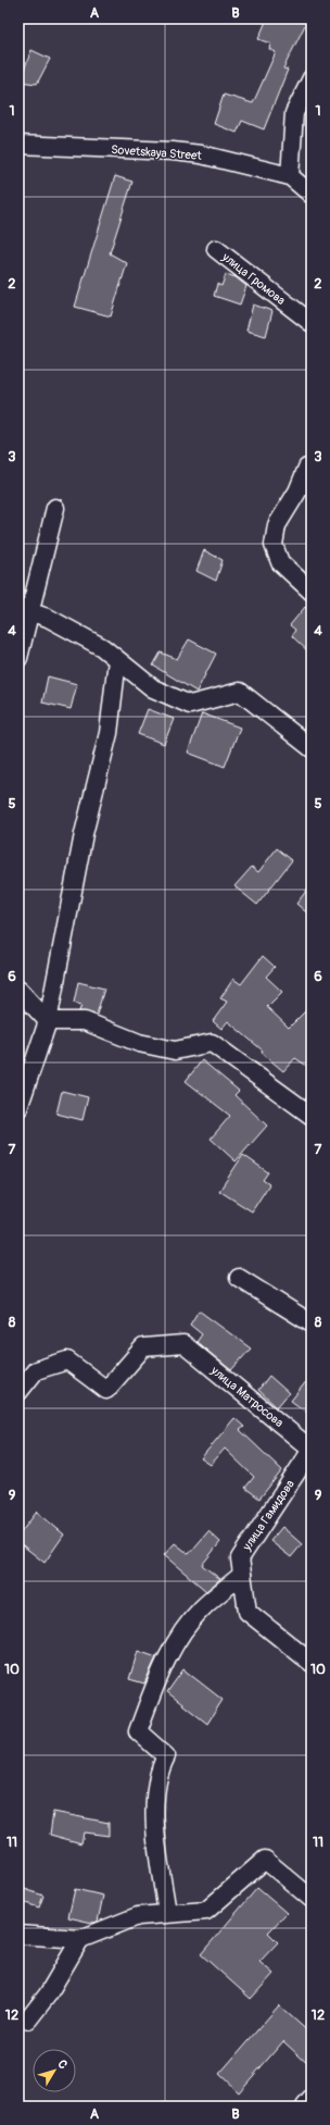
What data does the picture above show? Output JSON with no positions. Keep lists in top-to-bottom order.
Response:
{
  "streets": {
    "street": [
      "Sovetskaya Street",
      "улица Громова",
      "улица Матросова",
      "улица Гамидова"
    ]
  },
  "crossings": [
    ["улица Матросова", "улица Гамидова"]
  ],
  "north": "top right",
  "grid": {
    "columns": ["A", "B"],
    "rows": [
      "1",
      "2",
      "3",
      "4",
      "5",
      "6",
      "7",
      "8",
      "9",
      "10",
      "11",
      "12"
    ]
  }
}
